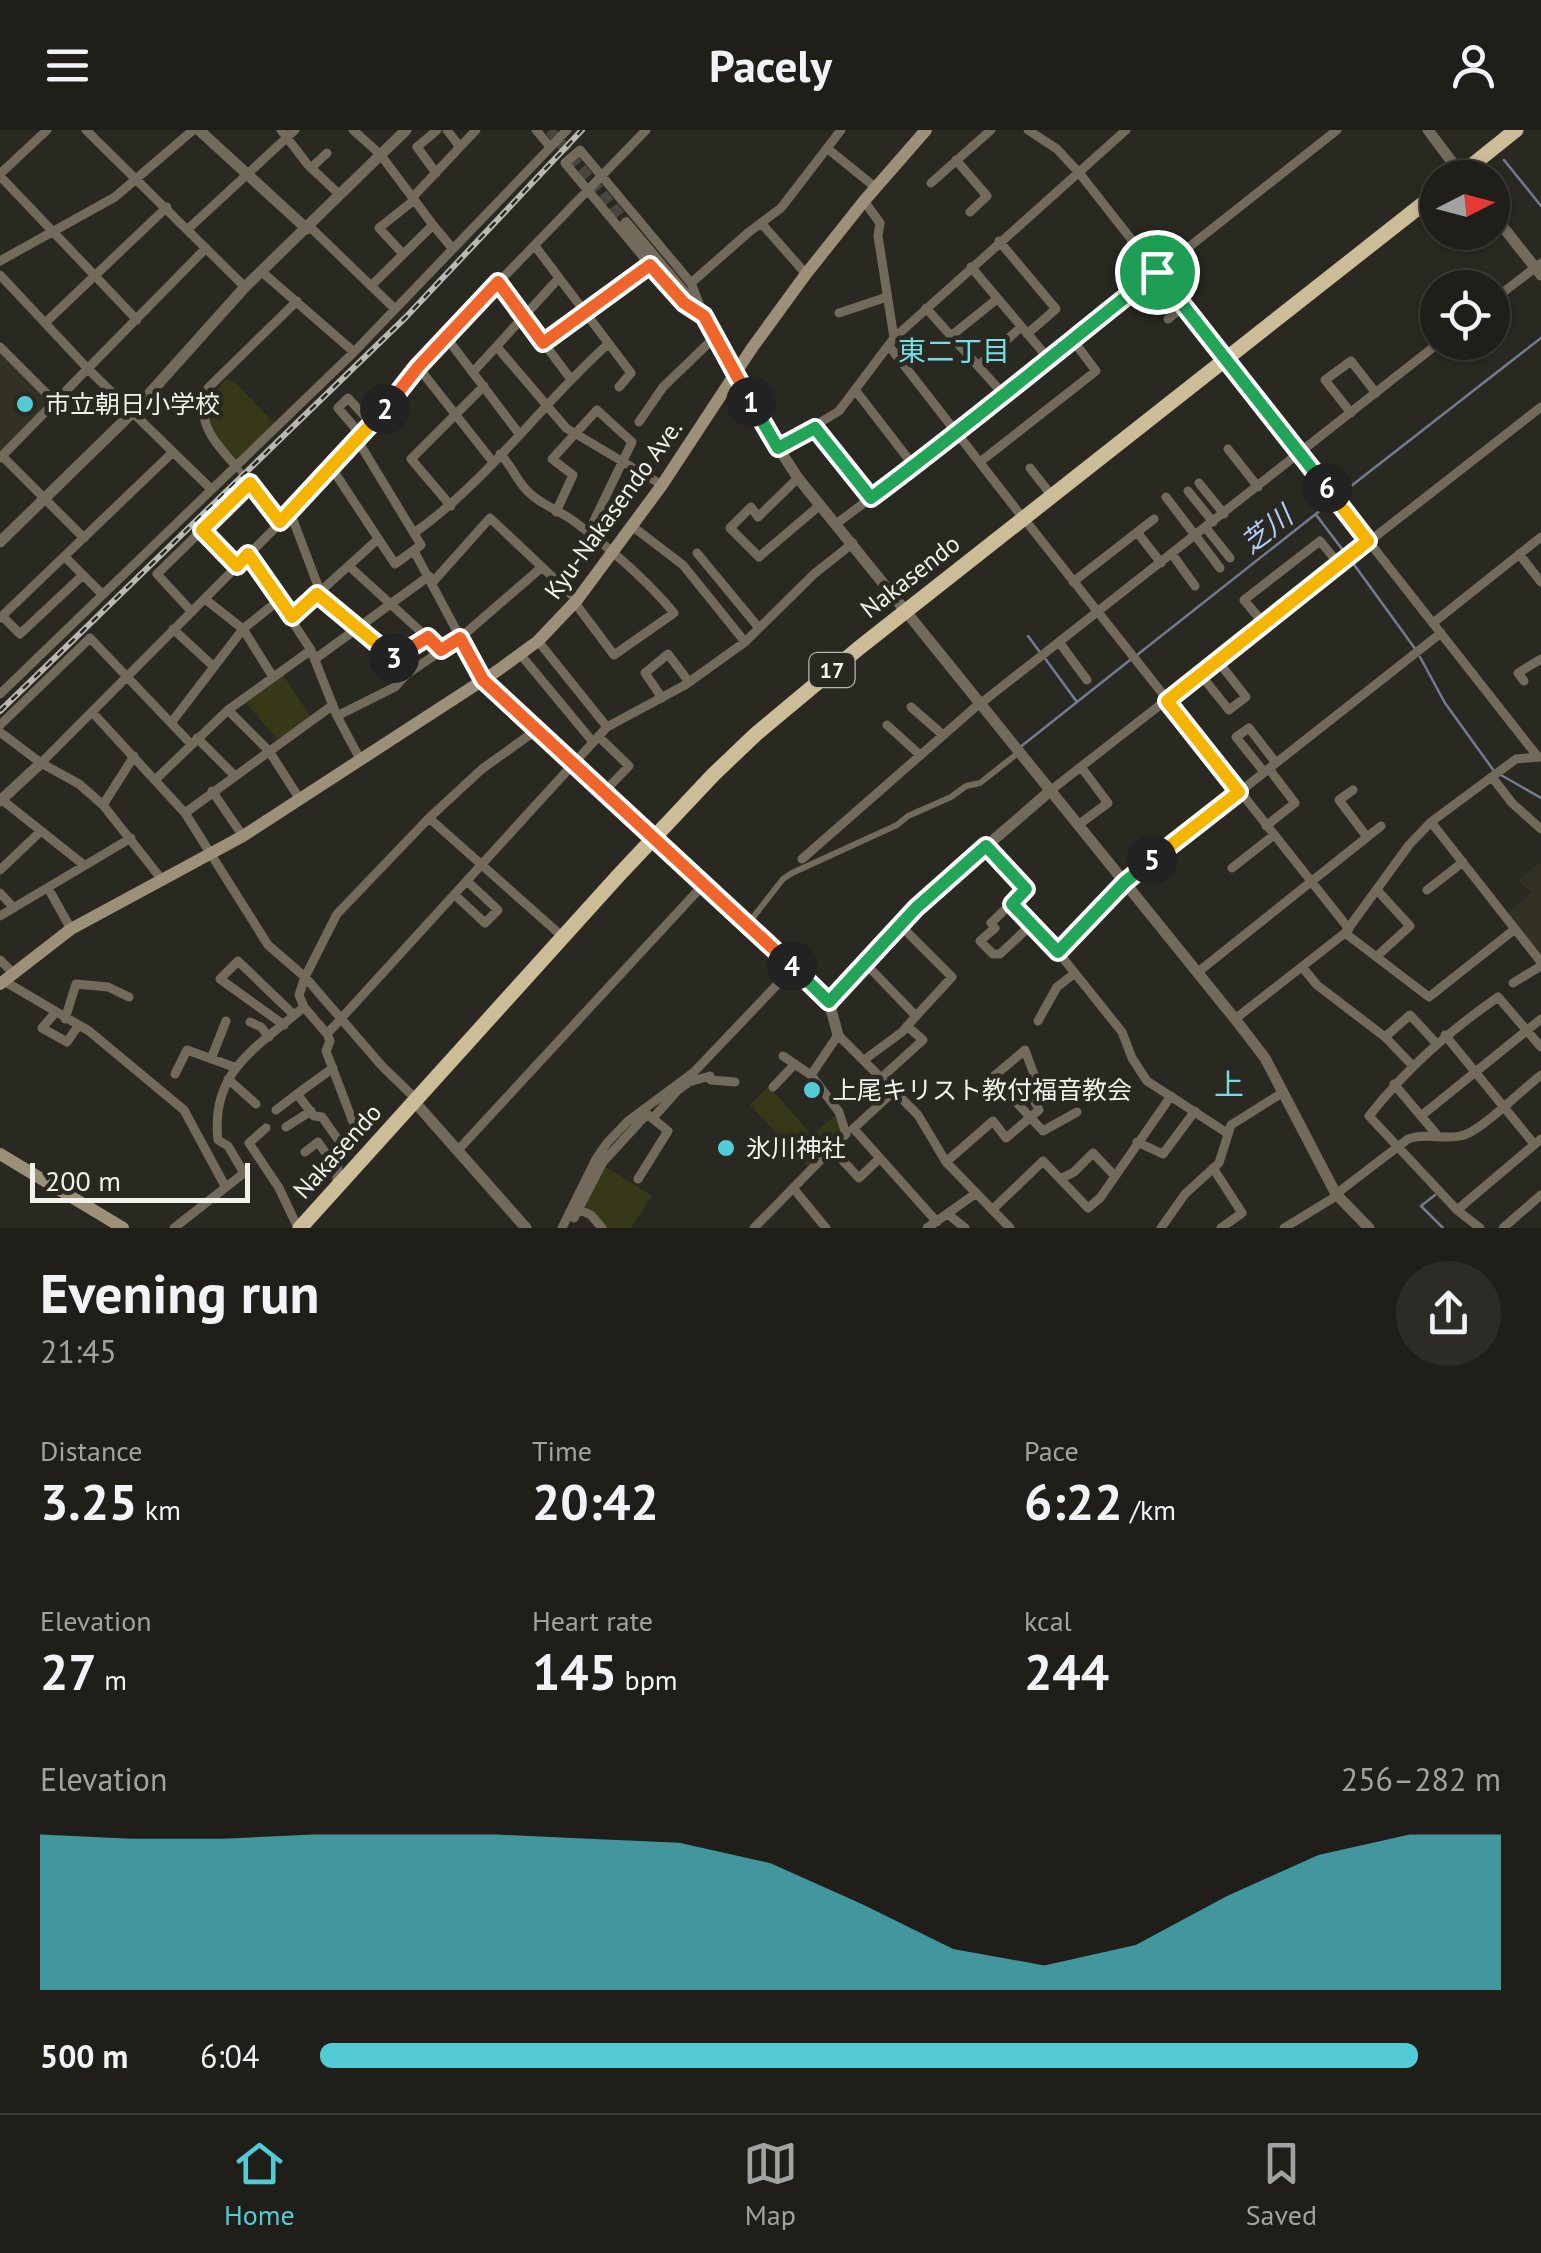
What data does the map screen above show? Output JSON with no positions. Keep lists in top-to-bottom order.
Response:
{
  "streets": {
    "highway": ["Nakasendo", "17"],
    "main road": ["Kyu-Nakasendo Ave."]
  },
  "districts": ["東二丁目", "上"],
  "water": ["芝川"],
  "places": ["市立朝日小学校", "上尾キリスト教付福音教会", "氷川神社"],
  "scale_bar": "200 m",
  "north": "right",
  "page": {
    "header": "Pacely",
    "pins": [
      "1",
      "2",
      "6",
      "3",
      "5",
      "4"
    ],
    "scale": "200 m",
    "heading": ["Evening run", "21:45"],
    "stats": [
      ["Distance", "3.25 km"],
      ["Time", "20:42"],
      ["Pace", "6:22 /km"],
      ["Elevation", "27 m"],
      ["Heart rate", "145 bpm"],
      ["kcal", "244"]
    ],
    "chart": ["Elevation", "256–282 m"],
    "list": [
      {
        "name": "500 m",
        "note": "6:04"
      }
    ],
    "tabs": ["Home", "Map", "Saved"]
  }
}
